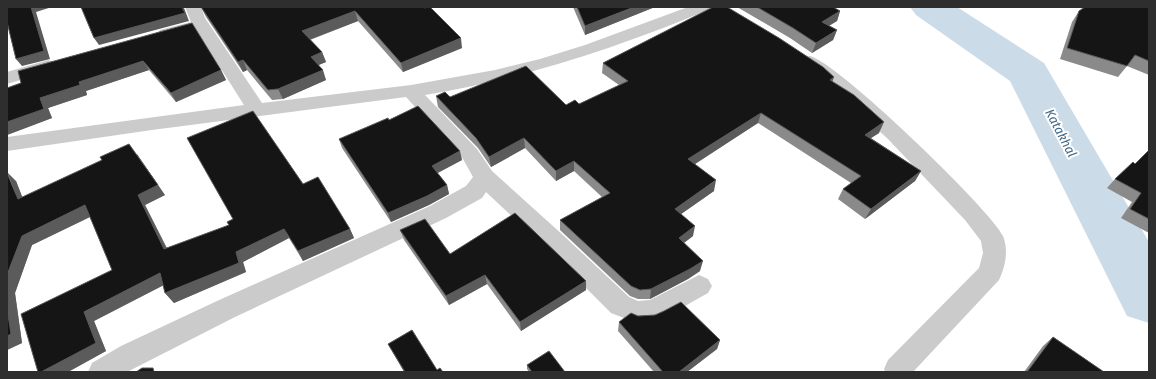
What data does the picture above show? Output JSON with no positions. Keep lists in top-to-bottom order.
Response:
{
  "water": ["Katakhal"]
}
